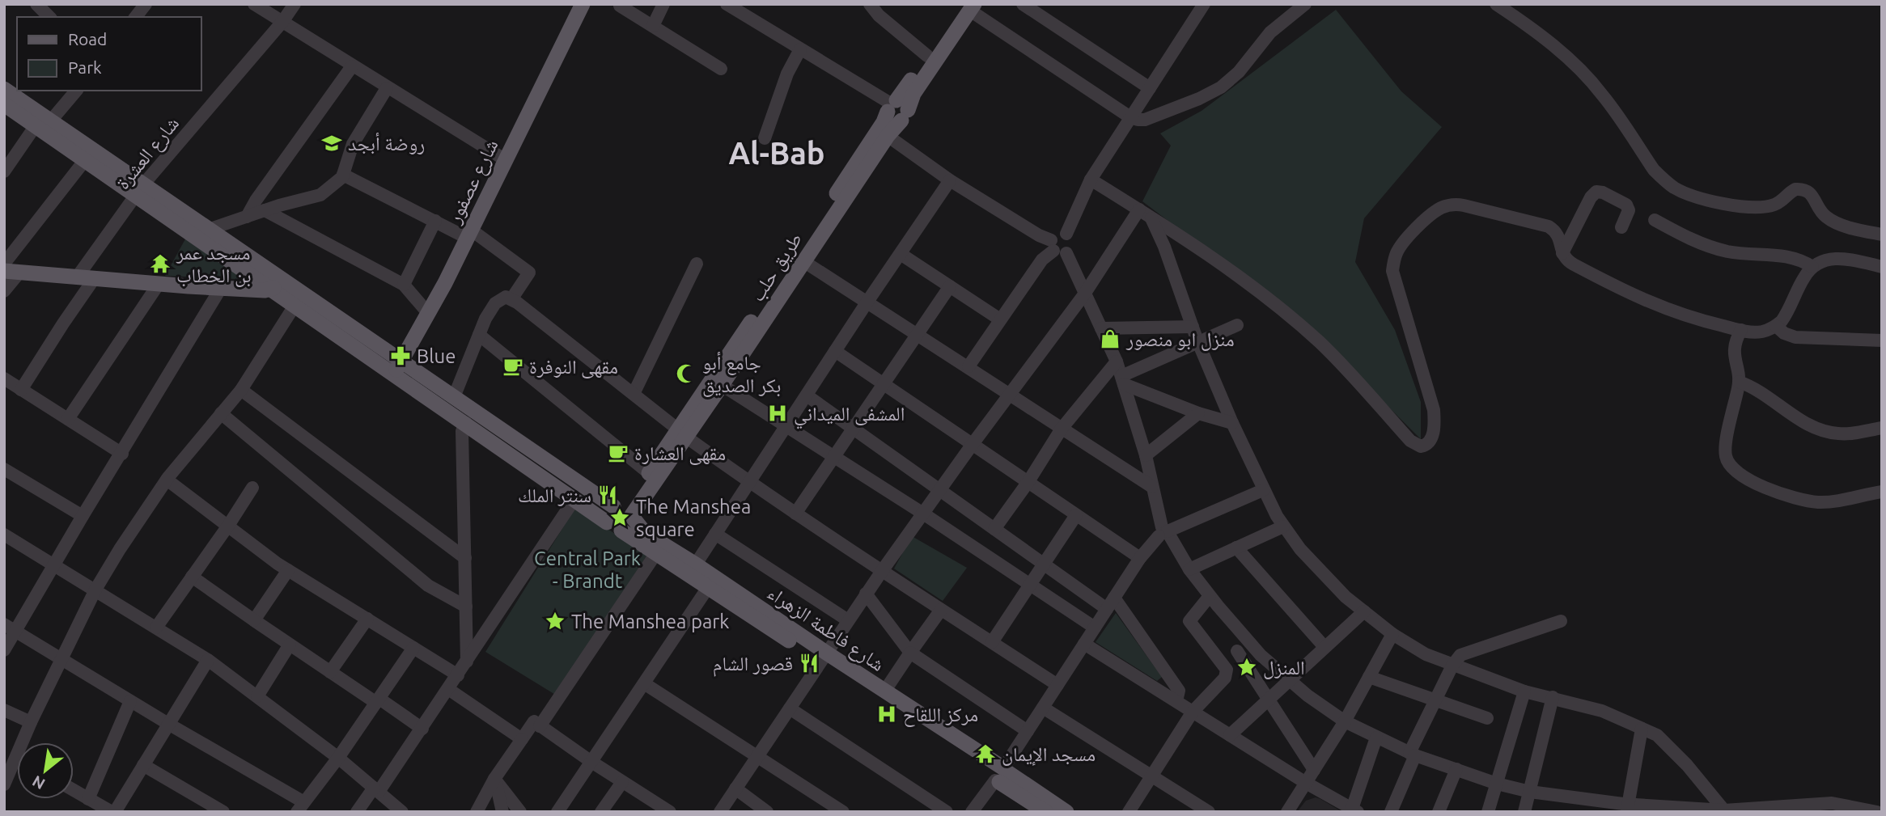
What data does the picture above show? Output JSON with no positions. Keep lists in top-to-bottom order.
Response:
{
  "streets": {
    "main road": ["شارع عصفور", "طريق حلب", "شارع فاطمة الزهراء"],
    "street": ["شارع العشرة"]
  },
  "crossings": [
    ["شارع عصفور", "شارع فاطمة الزهراء"]
  ],
  "districts": ["Al-Bab"],
  "parks": ["Central Park - Brandt"],
  "places": {
    "school or university": ["روضة أبجد"],
    "temple": ["مسجد عمر بن الخطاب", "مسجد الإيمان"],
    "shop": ["منزل ابو منصور"],
    "pharmacy": ["Blue"],
    "cafe": ["مقهى النوفرة", "مقهى العشارة"],
    "mosque": ["جامع أبو بكر الصديق"],
    "hospital": ["المشفى الميداني", "مركز اللقاح"],
    "restaurant": ["سنتر الملك", "قصور الشام"],
    "place": ["The Manshea square", "The Manshea park", "المنزل"]
  },
  "legend": ["Road", "Park"],
  "north": "bottom left"
}
